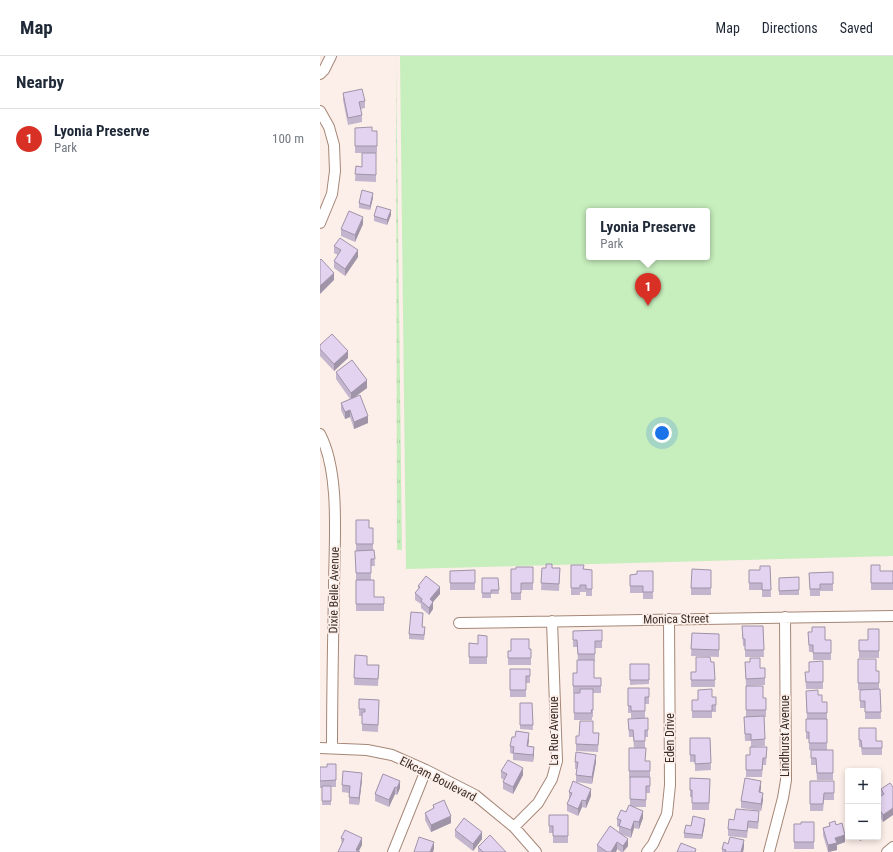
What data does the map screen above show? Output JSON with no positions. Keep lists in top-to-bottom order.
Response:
{
  "streets": {
    "street": [
      "Dixie Belle Avenue",
      "Monica Street",
      "La Rue Avenue",
      "Lindhurst Avenue",
      "Eden Drive",
      "Elkcam Boulevard"
    ]
  },
  "crossings": [
    ["Dixie Belle Avenue", "Elkcam Boulevard"],
    ["Monica Street", "La Rue Avenue"],
    ["Monica Street", "Lindhurst Avenue"],
    ["Monica Street", "Eden Drive"],
    ["La Rue Avenue", "Elkcam Boulevard"]
  ],
  "page": {
    "header": "Map",
    "nav": ["Map", "Directions", "Saved"],
    "heading": "Nearby",
    "list": [
      {
        "mark": "1",
        "name": "Lyonia Preserve",
        "note": "Park",
        "value": "100 m"
      }
    ],
    "popup": ["Lyonia Preserve", "Park"],
    "pins": "1",
    "map_buttons": ["+", "−"]
  }
}
